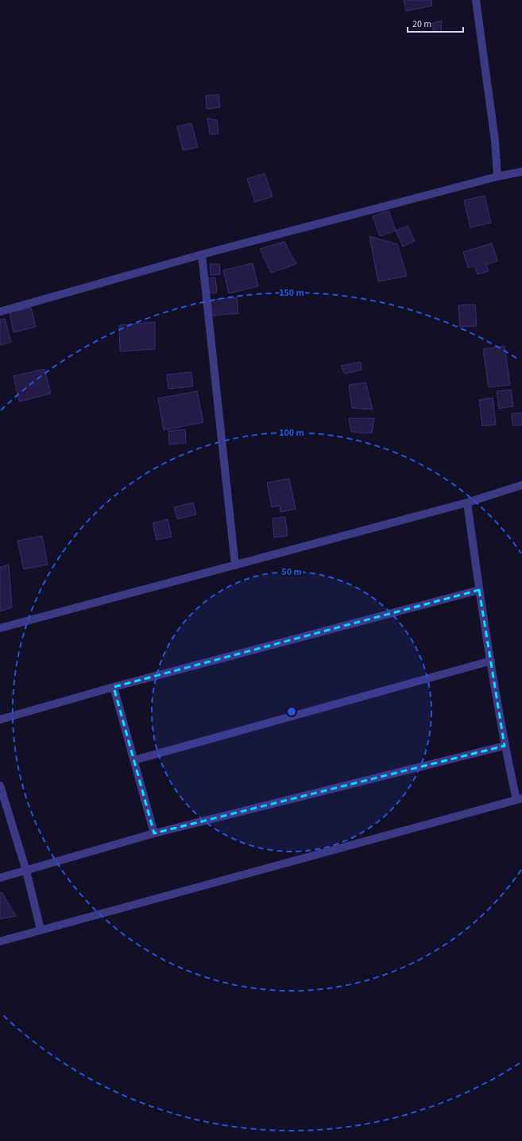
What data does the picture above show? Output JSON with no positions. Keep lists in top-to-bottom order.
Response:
{
  "scale_bar": "20 m",
  "rings": ["150 m", "100 m", "50 m"]
}
